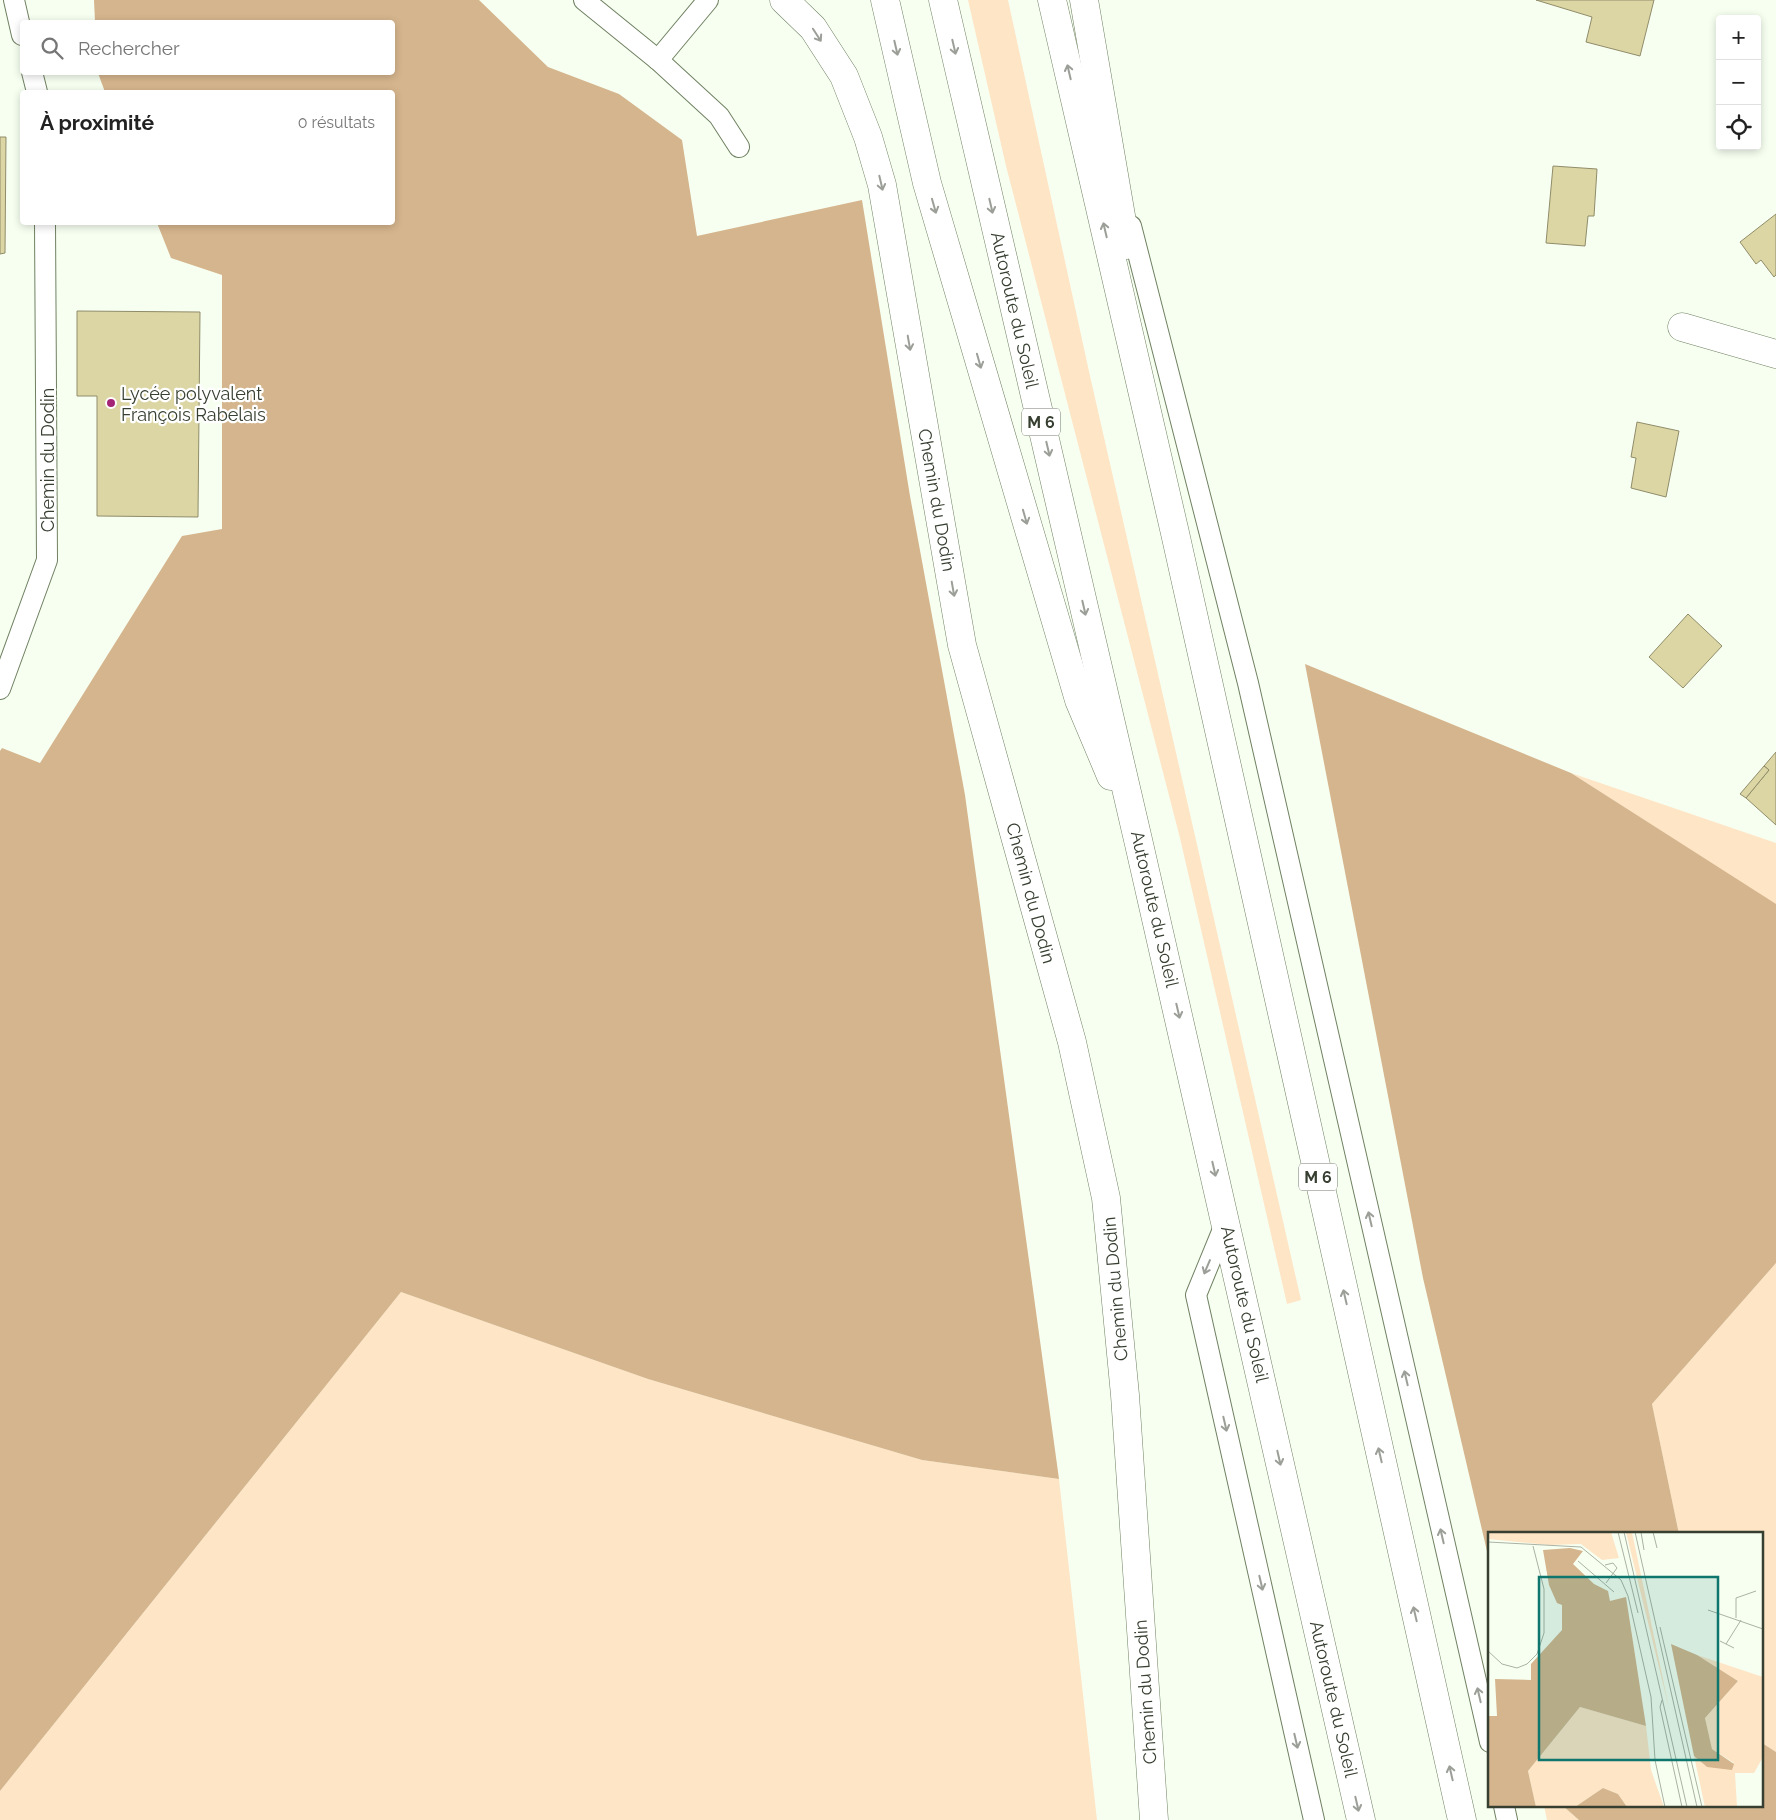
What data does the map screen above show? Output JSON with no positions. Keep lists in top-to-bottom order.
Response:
{
  "streets": {
    "main road": ["Autoroute du Soleil", "M 6", "Chemin du Dodin"]
  },
  "places": ["Lycée polyvalent François Rabelais"],
  "page": {
    "map_buttons": ["+", "−"],
    "search": "Rechercher",
    "heading": ["À proximité", "0 résultats"]
  }
}
